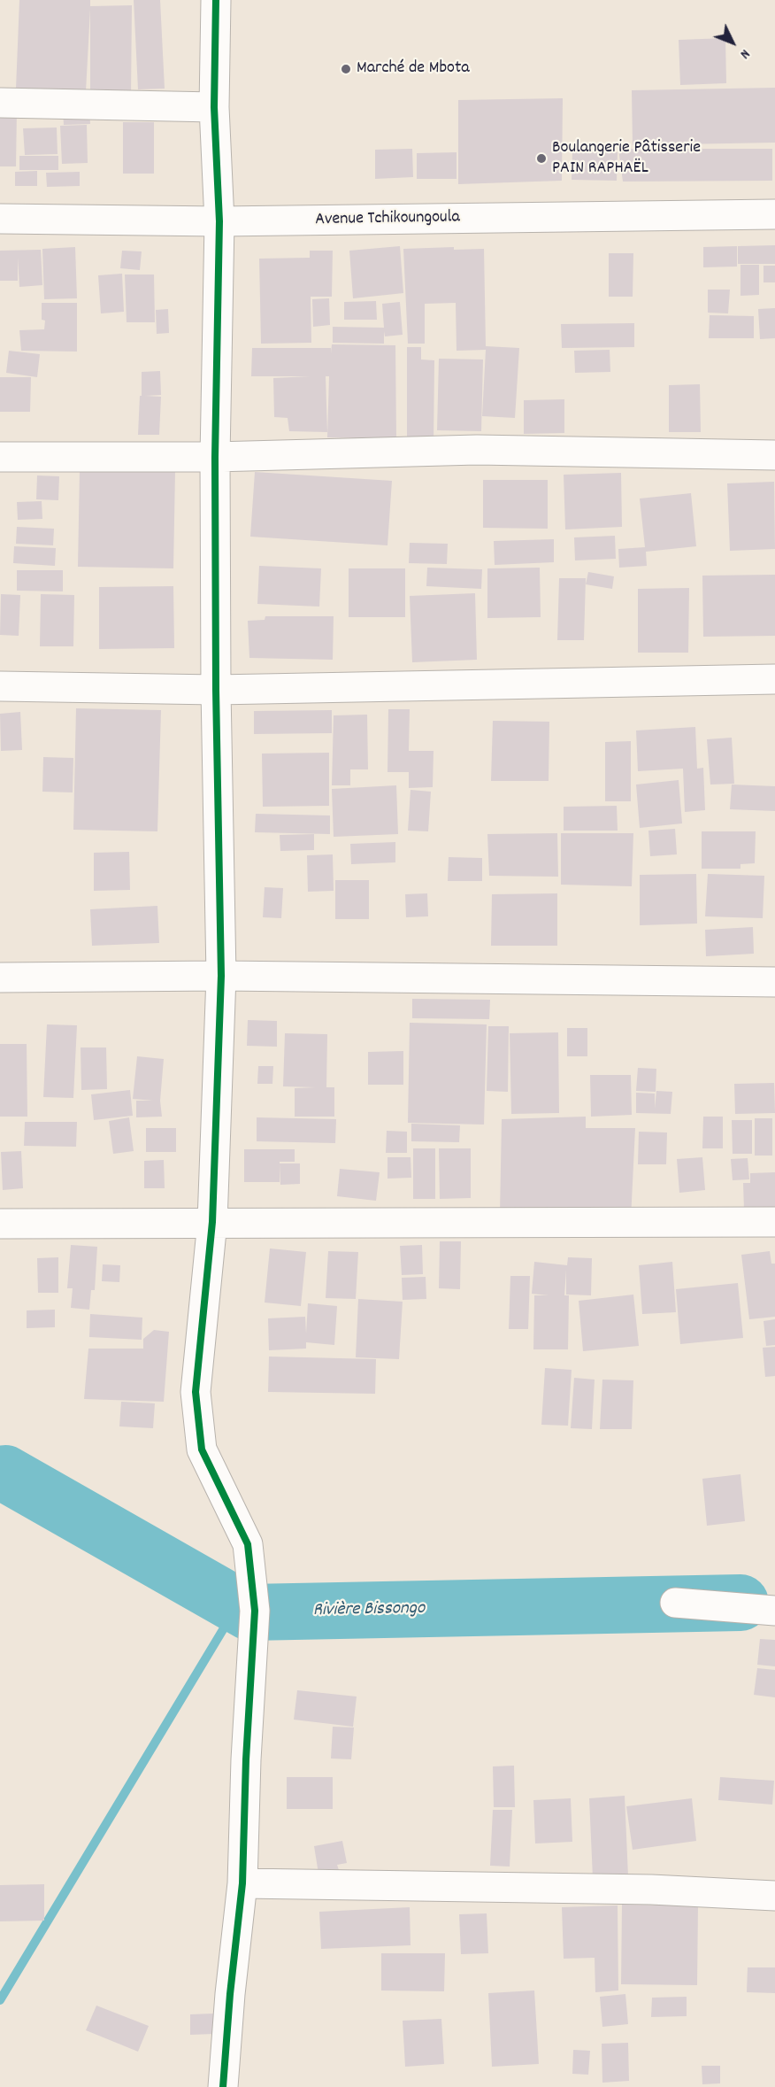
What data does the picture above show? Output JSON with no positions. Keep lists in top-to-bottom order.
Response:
{
  "streets": {
    "street": ["Avenue Tchikoungoula"]
  },
  "water": ["Rivière Bissongo"],
  "places": ["Marché de Mbota", "Boulangerie Pâtisserie PAIN RAPHAËL"],
  "north": "bottom right"
}
